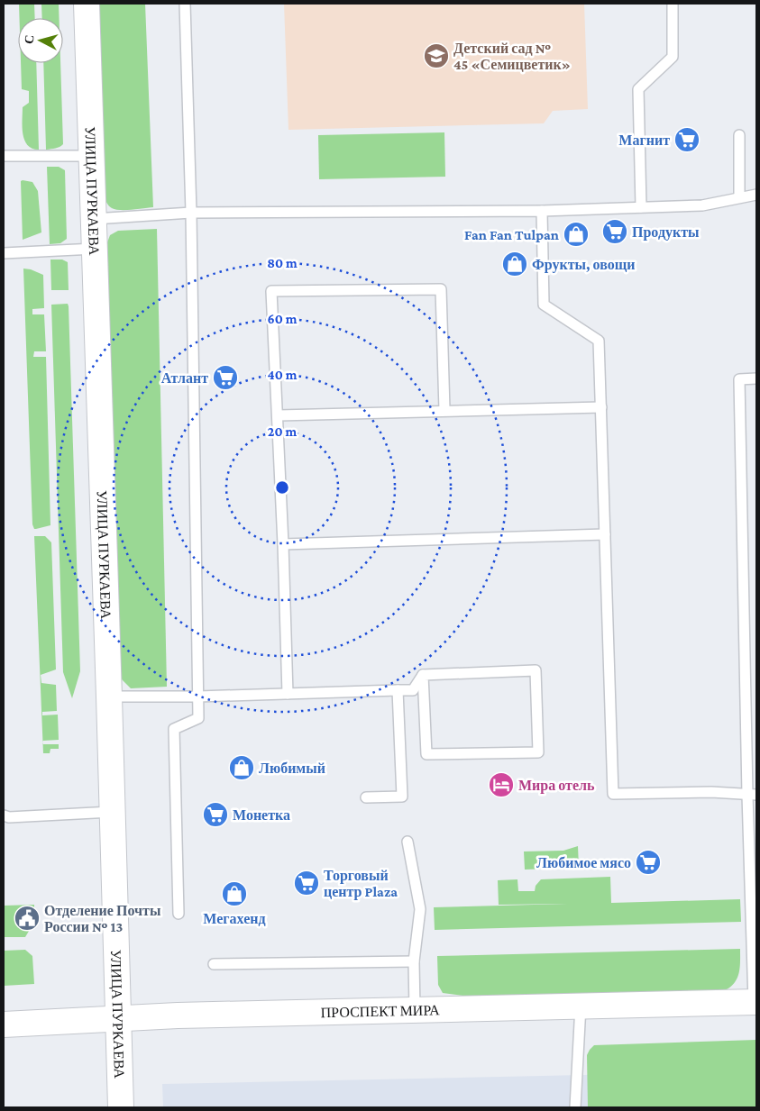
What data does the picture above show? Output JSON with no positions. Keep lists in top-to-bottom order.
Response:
{
  "streets": {
    "main road": ["УЛИЦА ПУРКАЕВА", "ПРОСПЕКТ МИРА"]
  },
  "crossings": [
    ["УЛИЦА ПУРКАЕВА", "ПРОСПЕКТ МИРА"]
  ],
  "places": {
    "school or university": ["Детский сад № 45 «Семицветик»"],
    "supermarket": [
      "Магнит",
      "Продукты",
      "Атлант",
      "Монетка",
      "Любимое мясо",
      "Торговый центр Plaza"
    ],
    "shop": [
      "Fan Fan Tulpan",
      "Фрукты, овощи",
      "Любимый",
      "Мегахенд"
    ],
    "hotel": ["Мира отель"],
    "public building": ["Отделение Почты России № 13"]
  },
  "north": "left",
  "rings": [
    "80 m",
    "60 m",
    "40 m",
    "20 m"
  ]
}
